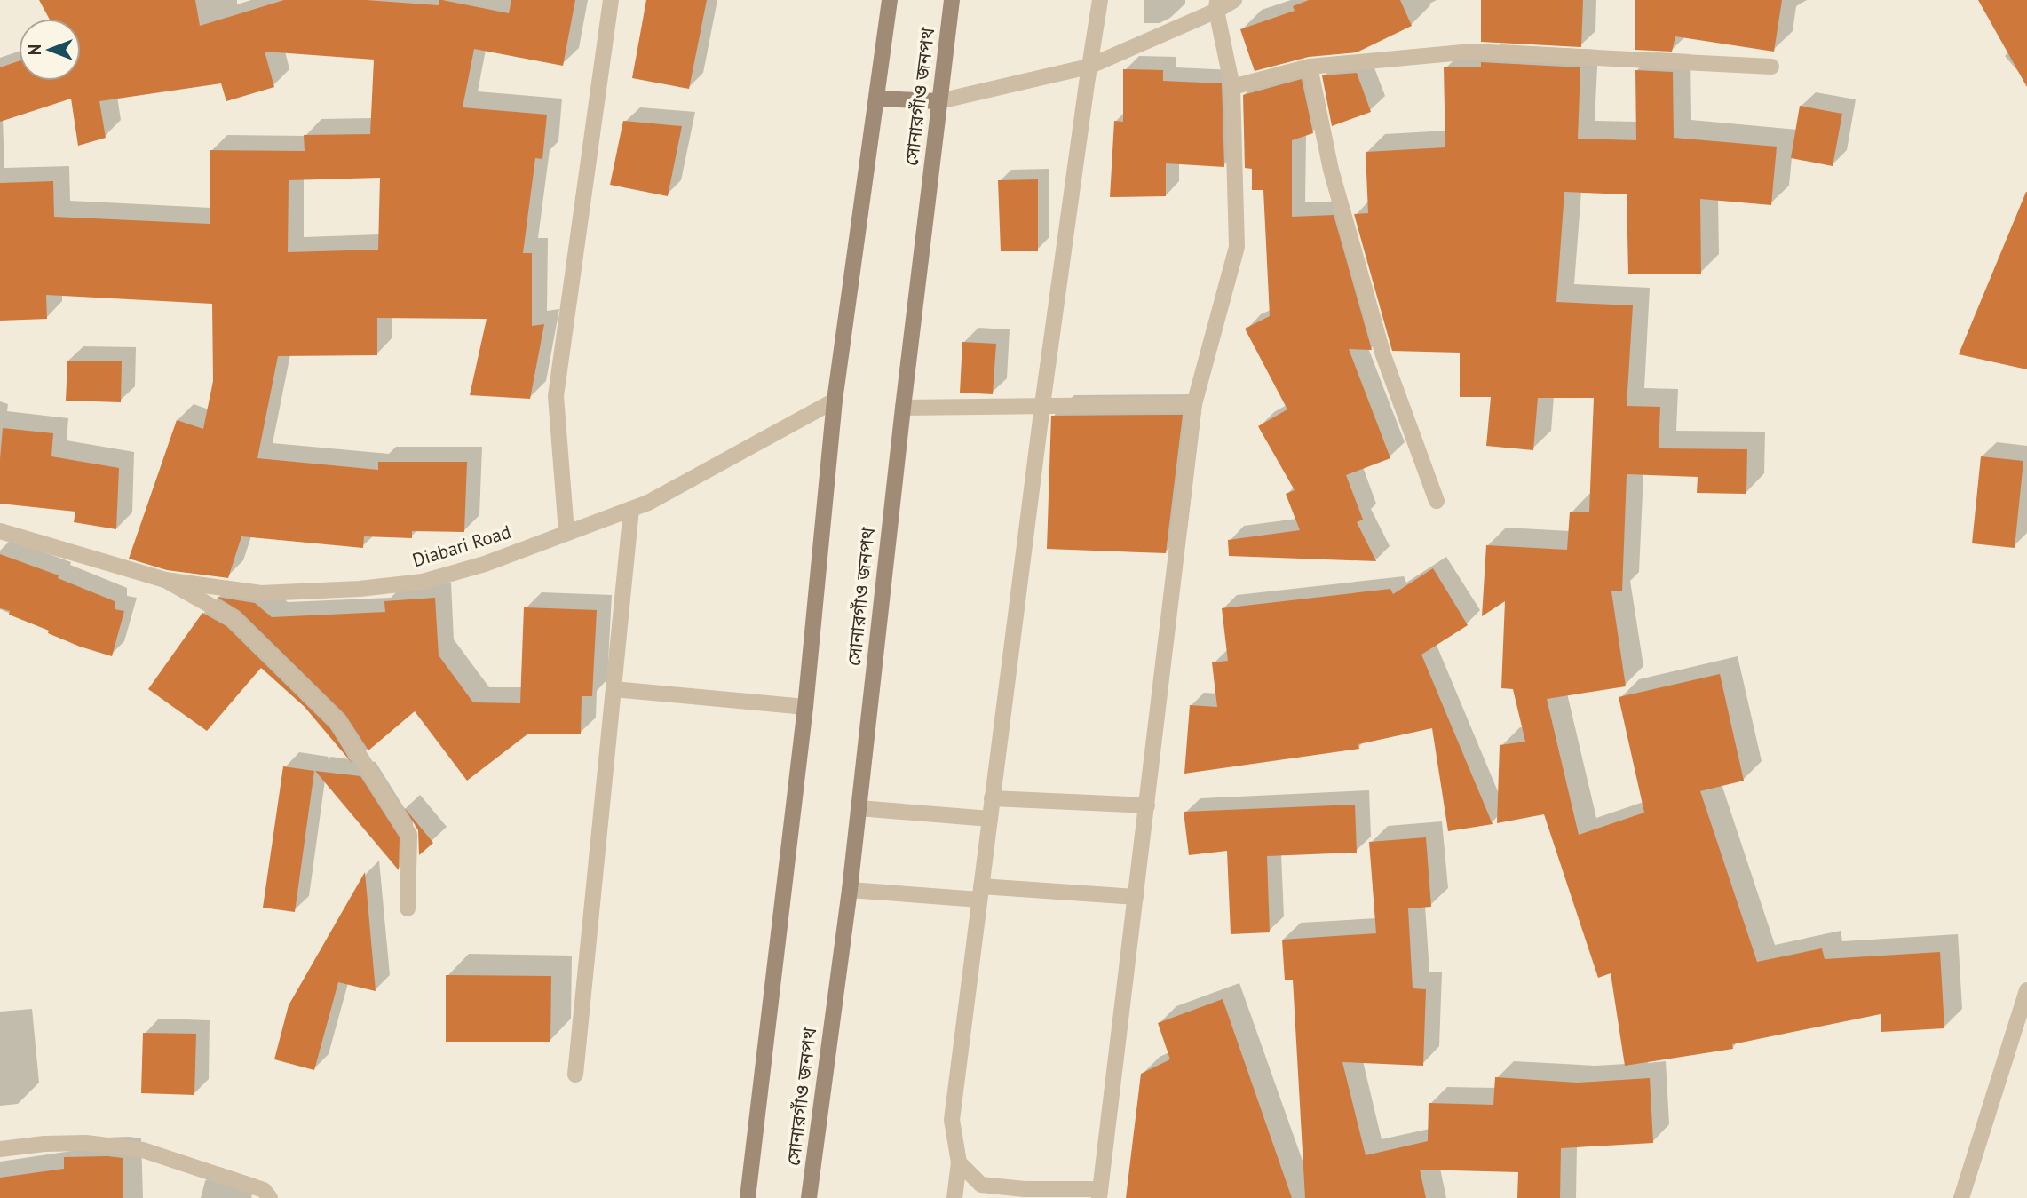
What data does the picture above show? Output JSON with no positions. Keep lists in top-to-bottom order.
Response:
{
  "streets": {
    "main road": ["সোনারগাঁও জনপথ"],
    "street": ["Diabari Road"]
  },
  "north": "left"
}
